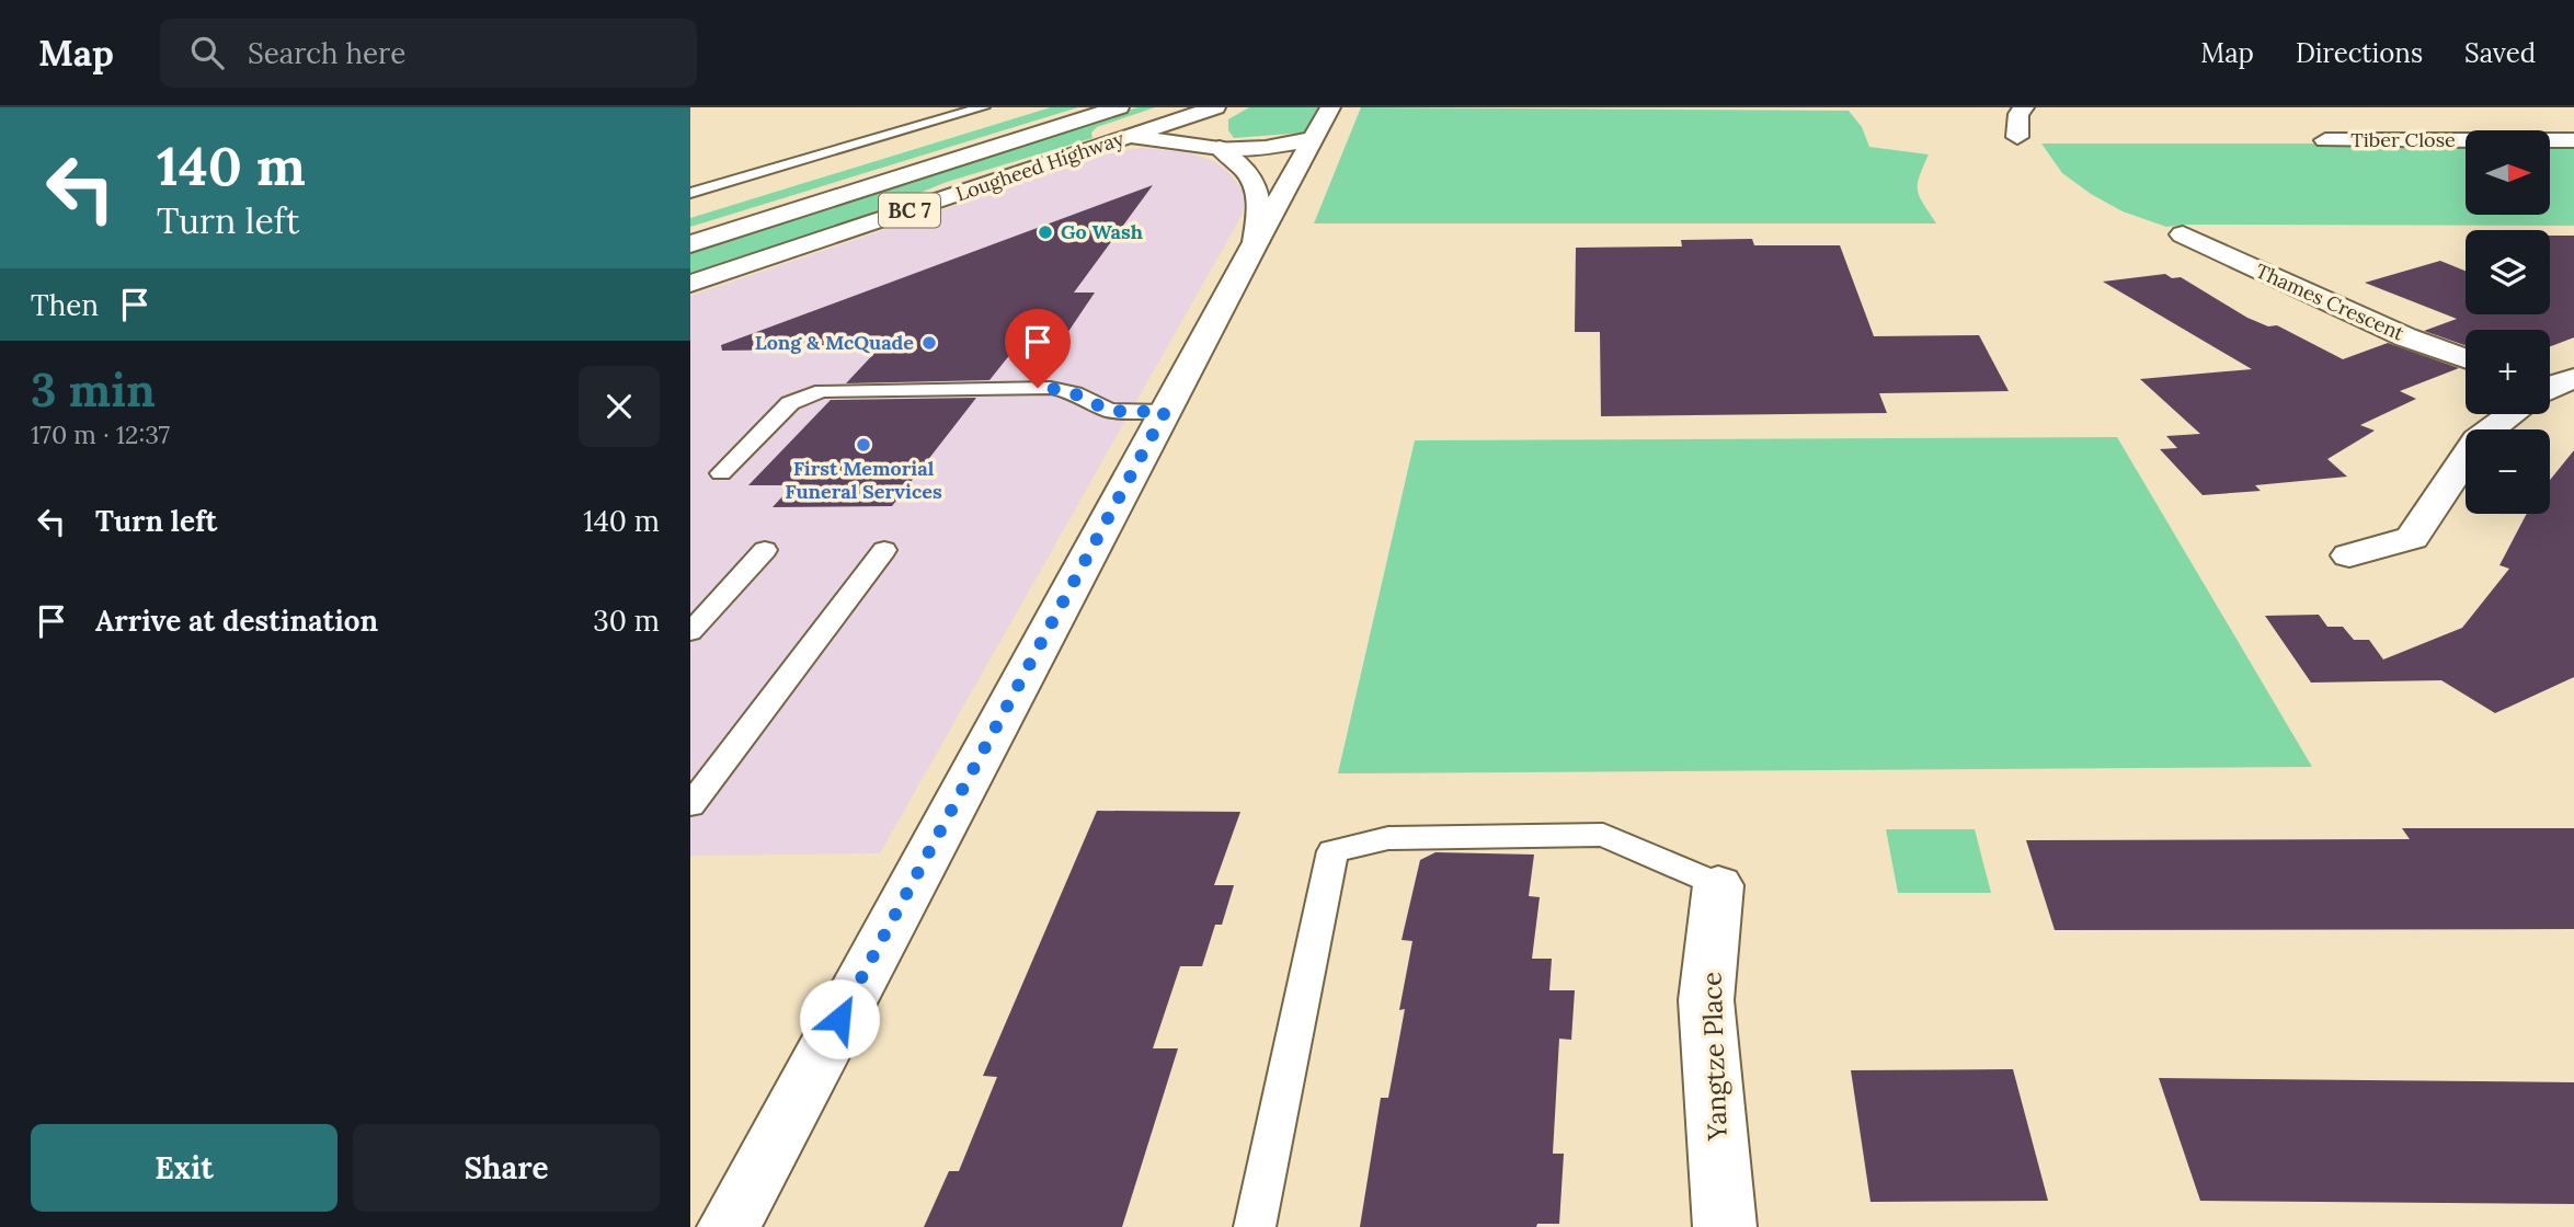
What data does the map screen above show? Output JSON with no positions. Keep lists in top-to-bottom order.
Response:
{
  "streets": {
    "street": [
      "Tiber Close",
      "Lougheed Highway",
      "BC 7",
      "Thames Crescent",
      "Yangtze Place"
    ]
  },
  "places": ["Go Wash", "Long & McQuade", "First Memorial Funeral Services"],
  "north": "right",
  "page": {
    "header": "Map",
    "search": "Search here",
    "nav": ["Map", "Directions", "Saved"],
    "turn": ["140 m", "Turn left"],
    "map_buttons": ["+", "−"],
    "then": "Then",
    "heading": ["3 min", "170 m · 12:37"],
    "list": [
      {
        "name": "Turn left",
        "value": "140 m"
      },
      {
        "name": "Arrive at destination",
        "value": "30 m"
      }
    ],
    "buttons": ["Exit", "Share"]
  }
}
